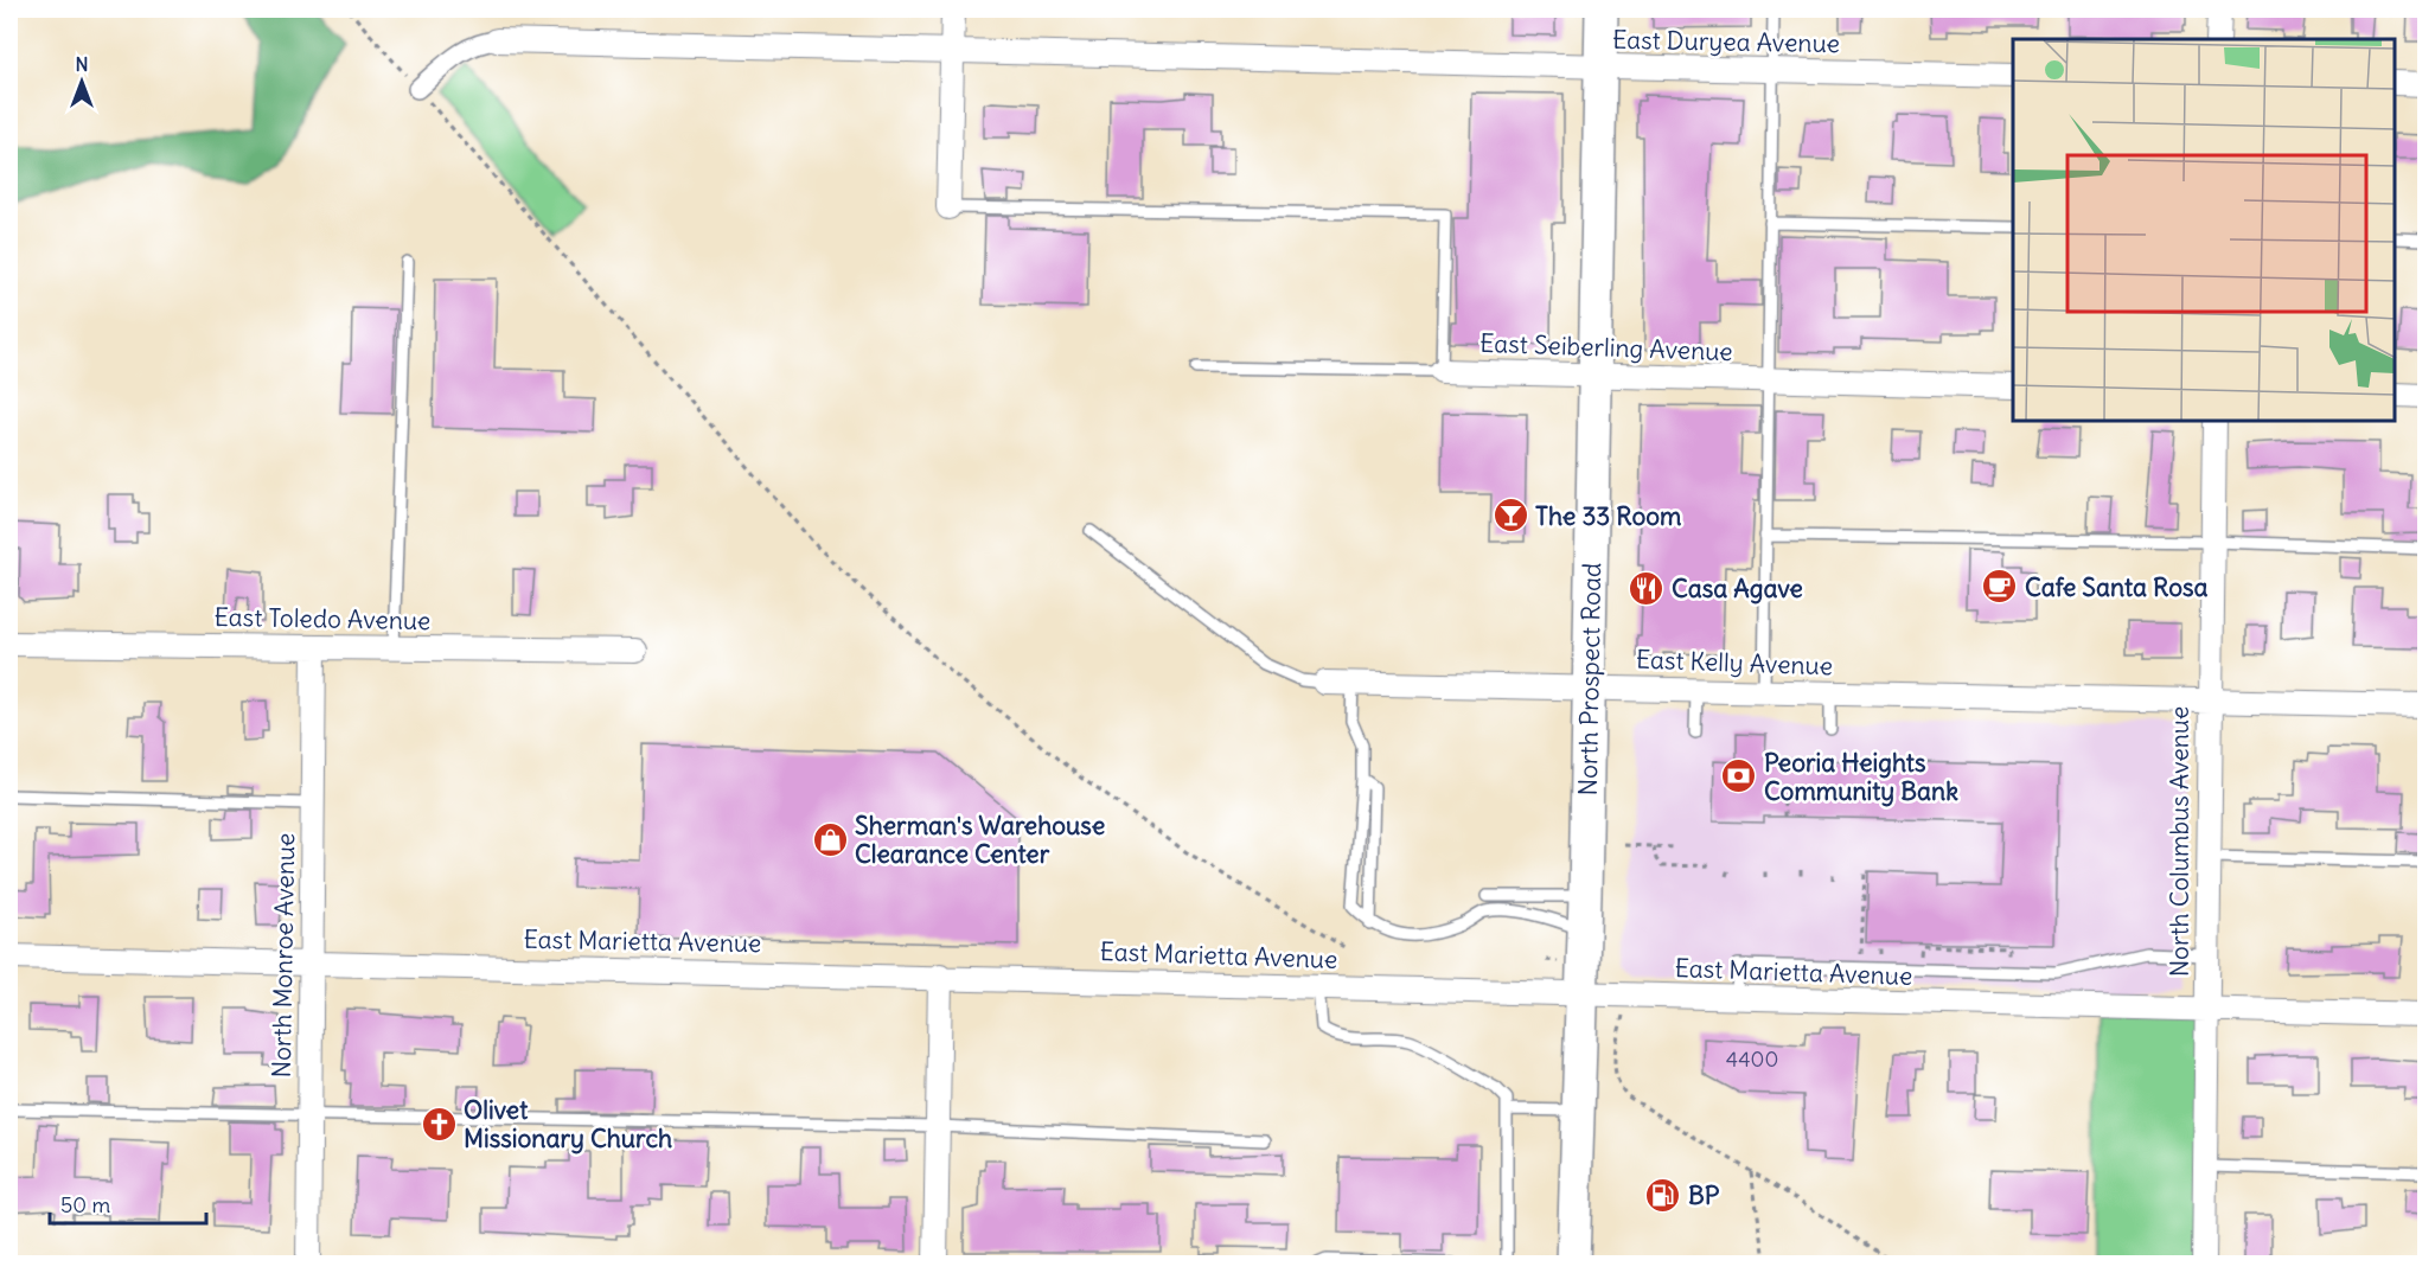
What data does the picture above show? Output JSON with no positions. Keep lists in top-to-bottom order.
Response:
{
  "streets": {
    "main road": ["North Prospect Road"],
    "street": [
      "East Duryea Avenue",
      "East Seiberling Avenue",
      "East Toledo Avenue",
      "East Kelly Avenue",
      "North Columbus Avenue",
      "East Marietta Avenue",
      "North Monroe Avenue"
    ]
  },
  "crossings": [
    ["East Duryea Avenue", "North Prospect Road"],
    ["East Seiberling Avenue", "North Prospect Road"],
    ["East Toledo Avenue", "North Monroe Avenue"],
    ["East Kelly Avenue", "North Prospect Road"],
    ["East Kelly Avenue", "North Columbus Avenue"],
    ["North Prospect Road", "East Marietta Avenue"],
    ["North Columbus Avenue", "East Marietta Avenue"],
    ["East Marietta Avenue", "North Monroe Avenue"]
  ],
  "places": {
    "bar": ["The 33 Room"],
    "cafe": ["Cafe Santa Rosa"],
    "restaurant": ["Casa Agave"],
    "bank": ["Peoria Heights Community Bank"],
    "shop": ["Sherman's Warehouse Clearance Center"],
    "church": ["Olivet Missionary Church"],
    "fuel station": ["BP"]
  },
  "house_numbers": ["4400"],
  "scale_bar": "50 m",
  "north": "top"
}
